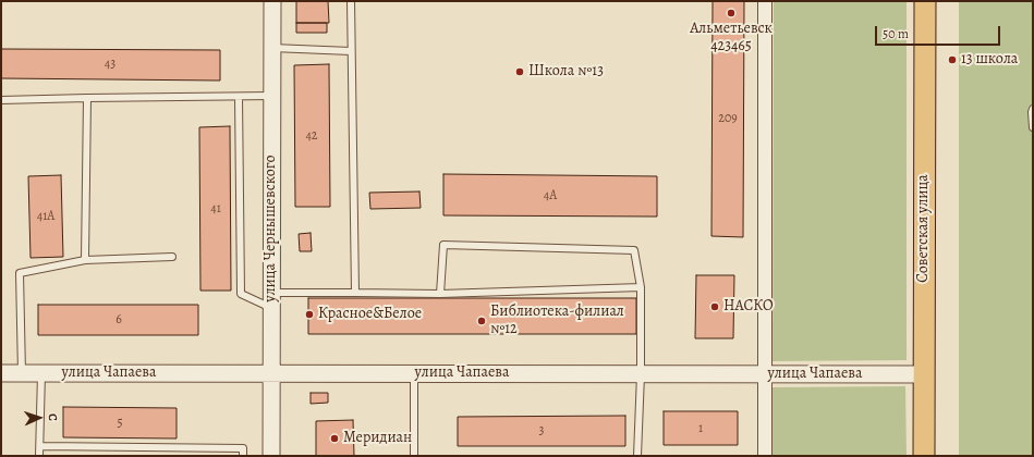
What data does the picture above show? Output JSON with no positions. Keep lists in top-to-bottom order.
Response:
{
  "streets": {
    "main road": ["Советская улица"],
    "street": ["улица Чернышевского", "улица Чапаева"]
  },
  "crossings": [
    ["улица Чернышевского", "улица Чапаева"],
    ["Советская улица", "улица Чапаева"]
  ],
  "places": [
    "Альметьевск 423465",
    "13 школа",
    "Школа №13",
    "НАСКО",
    "Красное&Белое",
    "Библиотека-филиал №12",
    "Меридиан"
  ],
  "house_numbers": [
    "43",
    "209",
    "42",
    "4А",
    "41",
    "41А",
    "6",
    "5",
    "1",
    "3"
  ],
  "scale_bar": "50 m",
  "north": "right"
}
